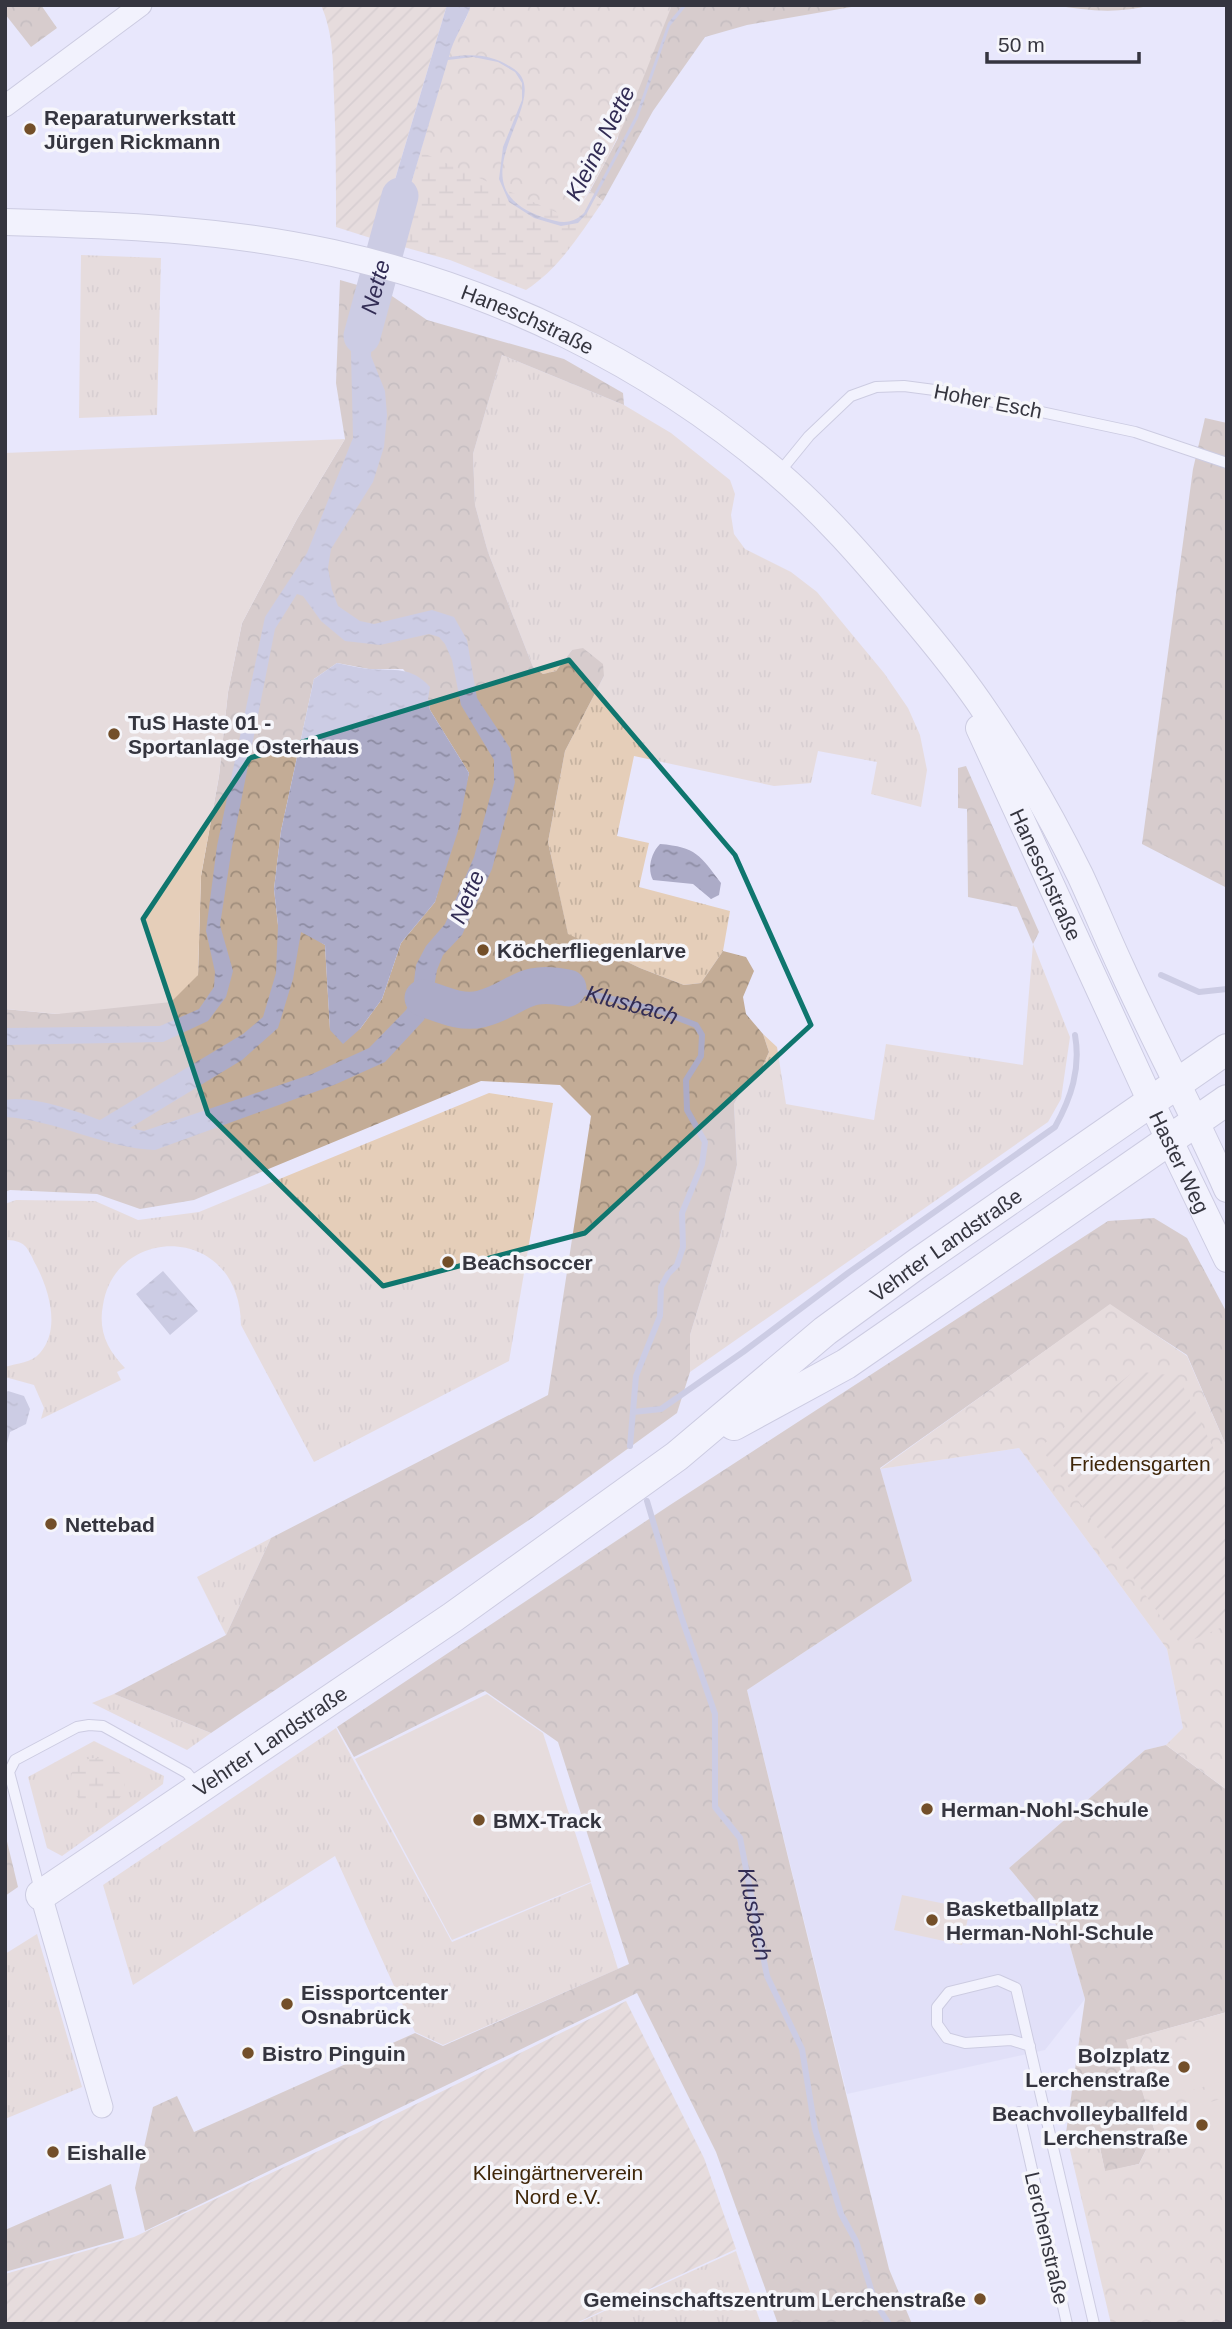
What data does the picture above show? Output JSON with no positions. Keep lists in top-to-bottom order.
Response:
{
  "streets": {
    "main road": ["Vehrter Landstraße"],
    "street": ["Haneschstraße", "Haster Weg"],
    "lane": ["Hoher Esch", "Lerchenstraße"]
  },
  "crossings": [
    ["Haneschstraße", "Hoher Esch"],
    ["Haneschstraße", "Haster Weg"],
    ["Haneschstraße", "Vehrter Landstraße"],
    ["Haster Weg", "Vehrter Landstraße"]
  ],
  "water": ["Kleine Nette", "Nette", "Klusbach"],
  "parks": ["Friedensgarten", "Kleingärtnerverein Nord e.V."],
  "places": [
    "Reparaturwerkstatt Jürgen Rickmann",
    "TuS Haste 01 - Sportanlage Osterhaus",
    "Köcherfliegenlarve",
    "Beachsoccer",
    "Nettebad",
    "Herman-Nohl-Schule",
    "BMX-Track",
    "Basketballplatz Herman-Nohl-Schule",
    "Eissportcenter Osnabrück",
    "Bistro Pinguin",
    "Bolzplatz Lerchenstraße",
    "Beachvolleyballfeld Lerchenstraße",
    "Eishalle",
    "Gemeinschaftszentrum Lerchenstraße"
  ],
  "scale_bar": "50 m"
}
